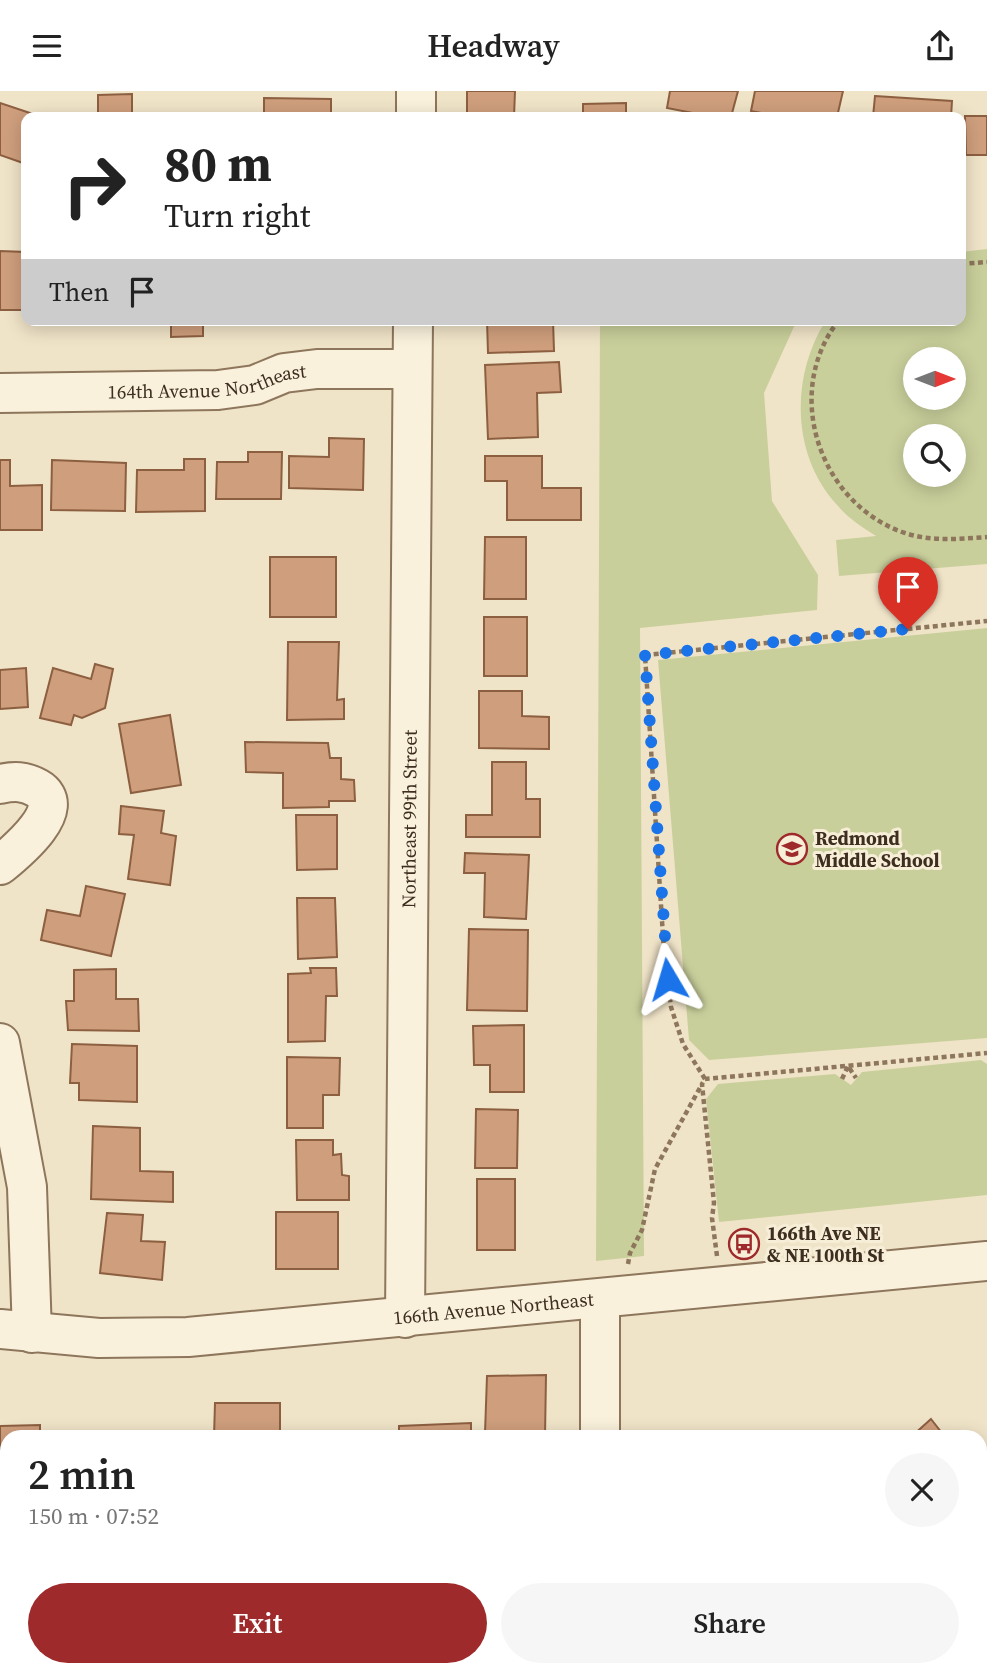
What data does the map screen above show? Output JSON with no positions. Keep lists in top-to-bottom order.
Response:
{
  "streets": {
    "street": ["164th Avenue Northeast", "Northeast 99th Street", "166th Avenue Northeast"]
  },
  "crossings": [
    ["164th Avenue Northeast", "Northeast 99th Street"],
    ["Northeast 99th Street", "166th Avenue Northeast"]
  ],
  "places": {
    "school or university": ["Redmond Middle School"],
    "bus stop": ["166th Ave NE & NE 100th St"]
  },
  "north": "right",
  "page": {
    "header": "Headway",
    "turn": ["80 m", "Turn right"],
    "then": "Then",
    "heading": ["2 min", "150 m · 07:52"],
    "buttons": ["Exit", "Share"]
  }
}
